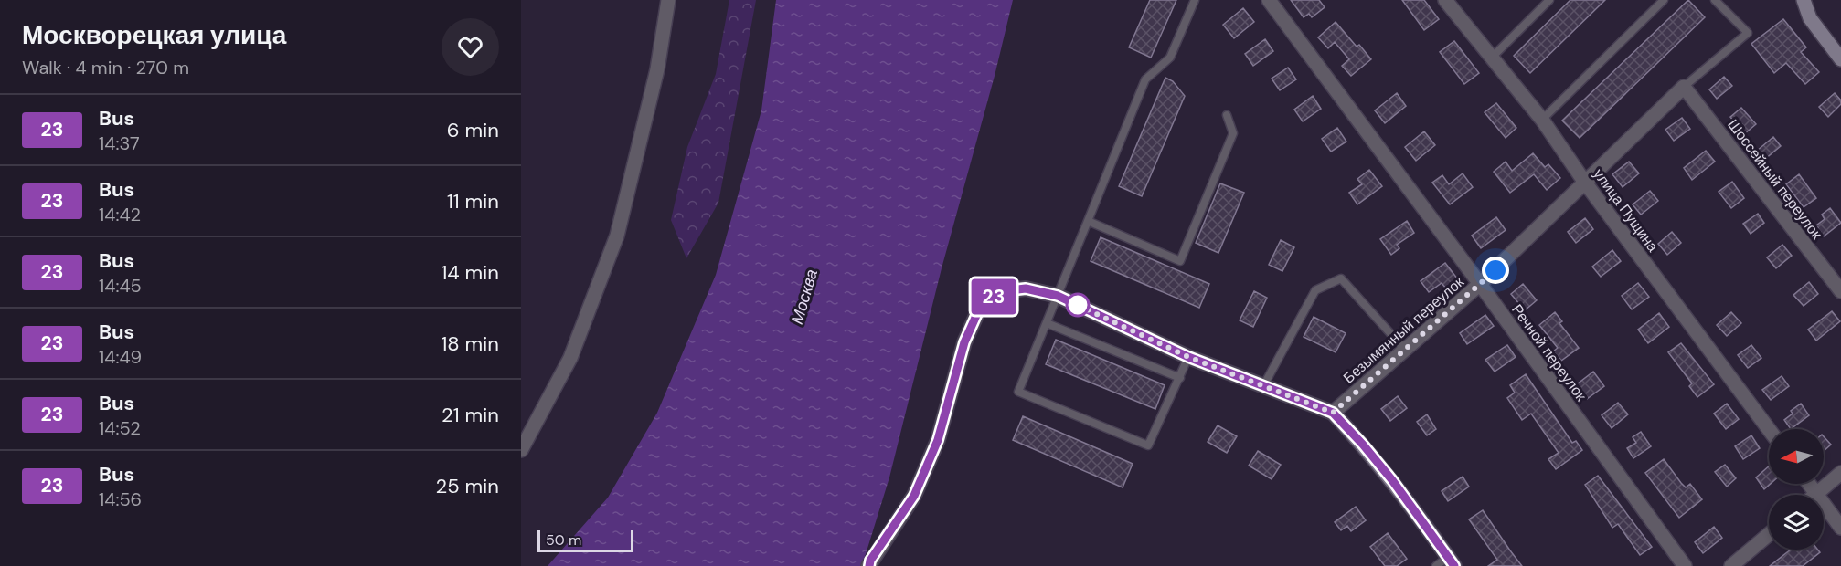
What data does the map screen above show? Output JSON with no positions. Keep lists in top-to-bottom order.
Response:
{
  "streets": {
    "street": [
      "Шоссейный переулок",
      "улица Пущина",
      "Безымянный переулок",
      "Речной переулок"
    ]
  },
  "crossings": [
    ["Шоссейный переулок", "Безымянный переулок"],
    ["улица Пущина", "Безымянный переулок"],
    ["Безымянный переулок", "Речной переулок"]
  ],
  "water": ["Москва"],
  "lines": ["bus line 23"],
  "scale_bar": "50 m",
  "north": "left",
  "page": {
    "heading": ["Москворецкая улица", "Walk · 4 min · 270 m"],
    "on_map": "23",
    "list": [
      {
        "mark": "23",
        "name": "Bus",
        "note": "14:37",
        "value": "6 min"
      },
      {
        "mark": "23",
        "name": "Bus",
        "note": "14:42",
        "value": "11 min"
      },
      {
        "mark": "23",
        "name": "Bus",
        "note": "14:45",
        "value": "14 min"
      },
      {
        "mark": "23",
        "name": "Bus",
        "note": "14:49",
        "value": "18 min"
      },
      {
        "mark": "23",
        "name": "Bus",
        "note": "14:52",
        "value": "21 min"
      },
      {
        "mark": "23",
        "name": "Bus",
        "note": "14:56",
        "value": "25 min"
      }
    ],
    "scale": "50 m"
  }
}
